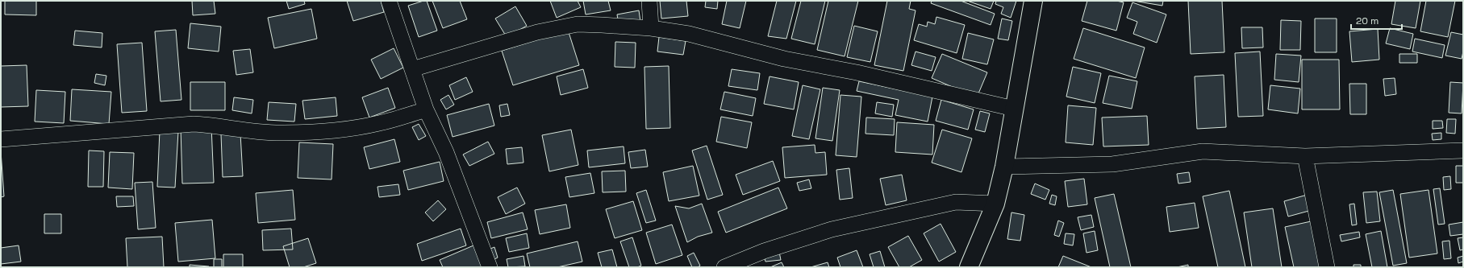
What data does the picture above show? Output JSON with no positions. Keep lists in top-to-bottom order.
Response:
{
  "scale_bar": "20 m"
}
